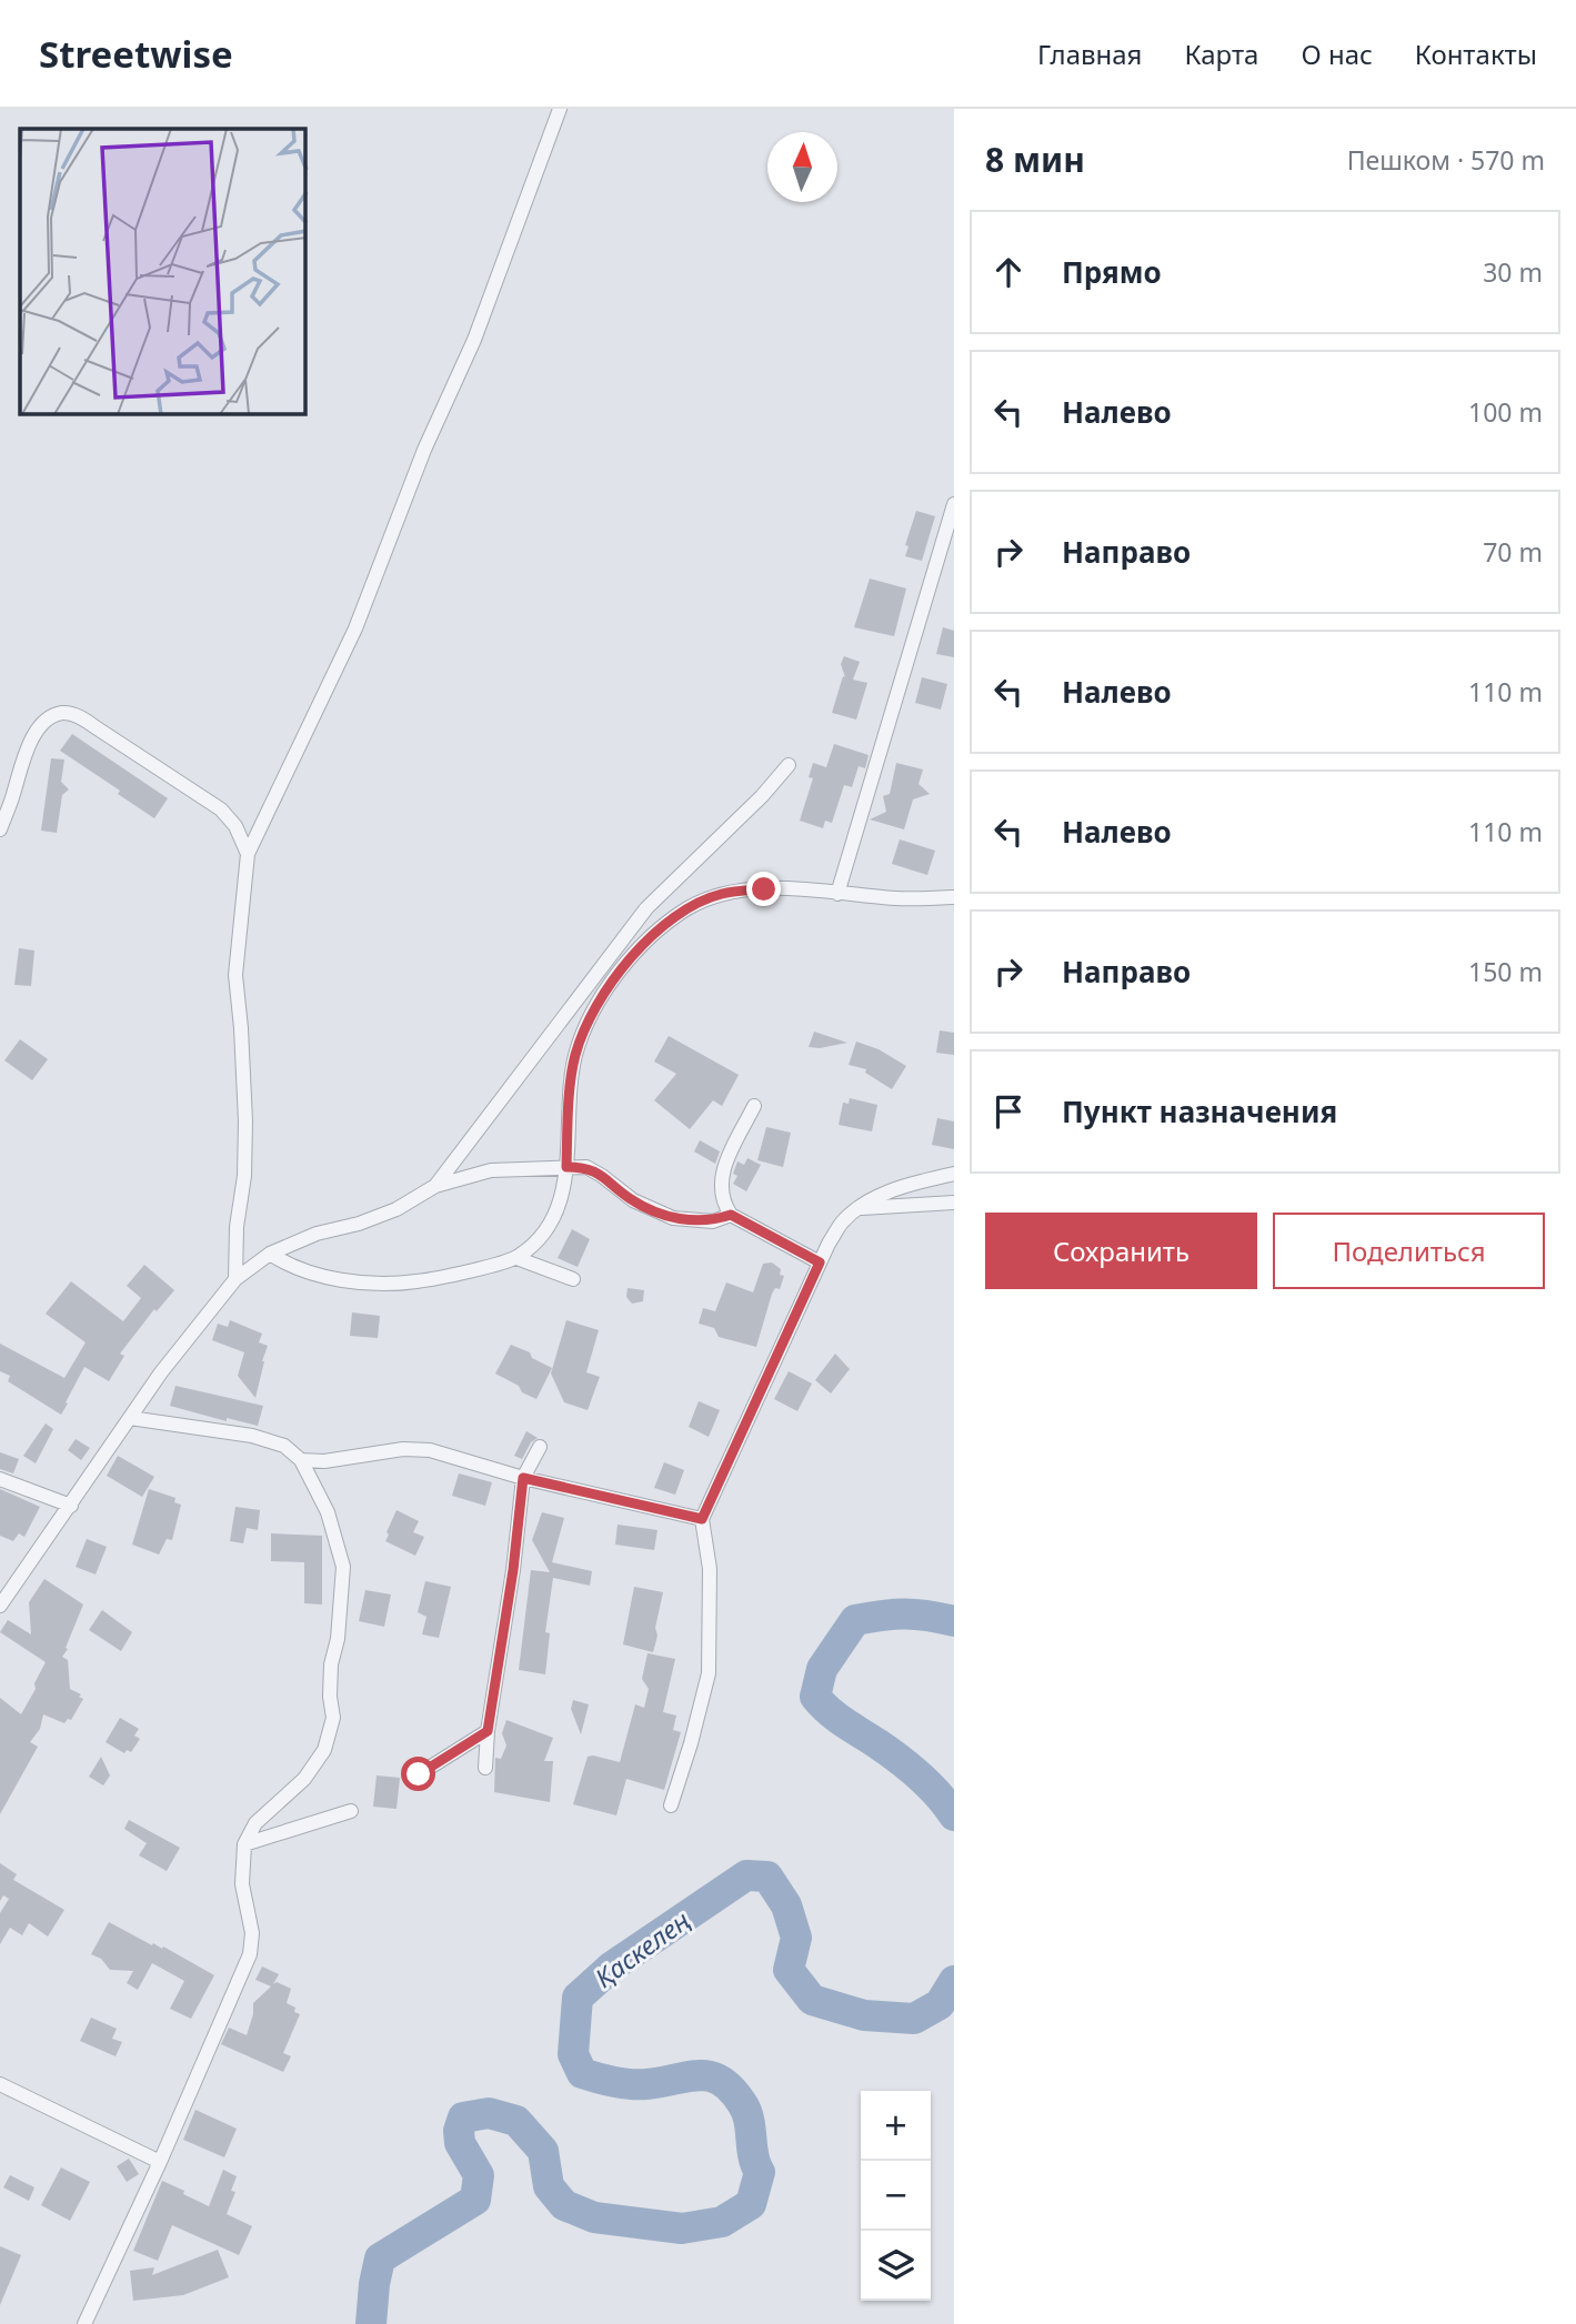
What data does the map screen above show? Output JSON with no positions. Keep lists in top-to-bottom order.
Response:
{
  "water": ["Қаскелең"],
  "north": "top",
  "page": {
    "header": "Streetwise",
    "nav": [
      "Главная",
      "Карта",
      "О нас",
      "Контакты"
    ],
    "heading": ["8 мин", "Пешком · 570 m"],
    "list": [
      ["Прямо", "30 m"],
      ["Налево", "100 m"],
      ["Направо", "70 m"],
      ["Налево", "110 m"],
      ["Налево", "110 m"],
      ["Направо", "150 m"],
      "Пункт назначения"
    ],
    "buttons": ["Сохранить", "Поделиться"],
    "map_buttons": ["+", "−"]
  }
}
